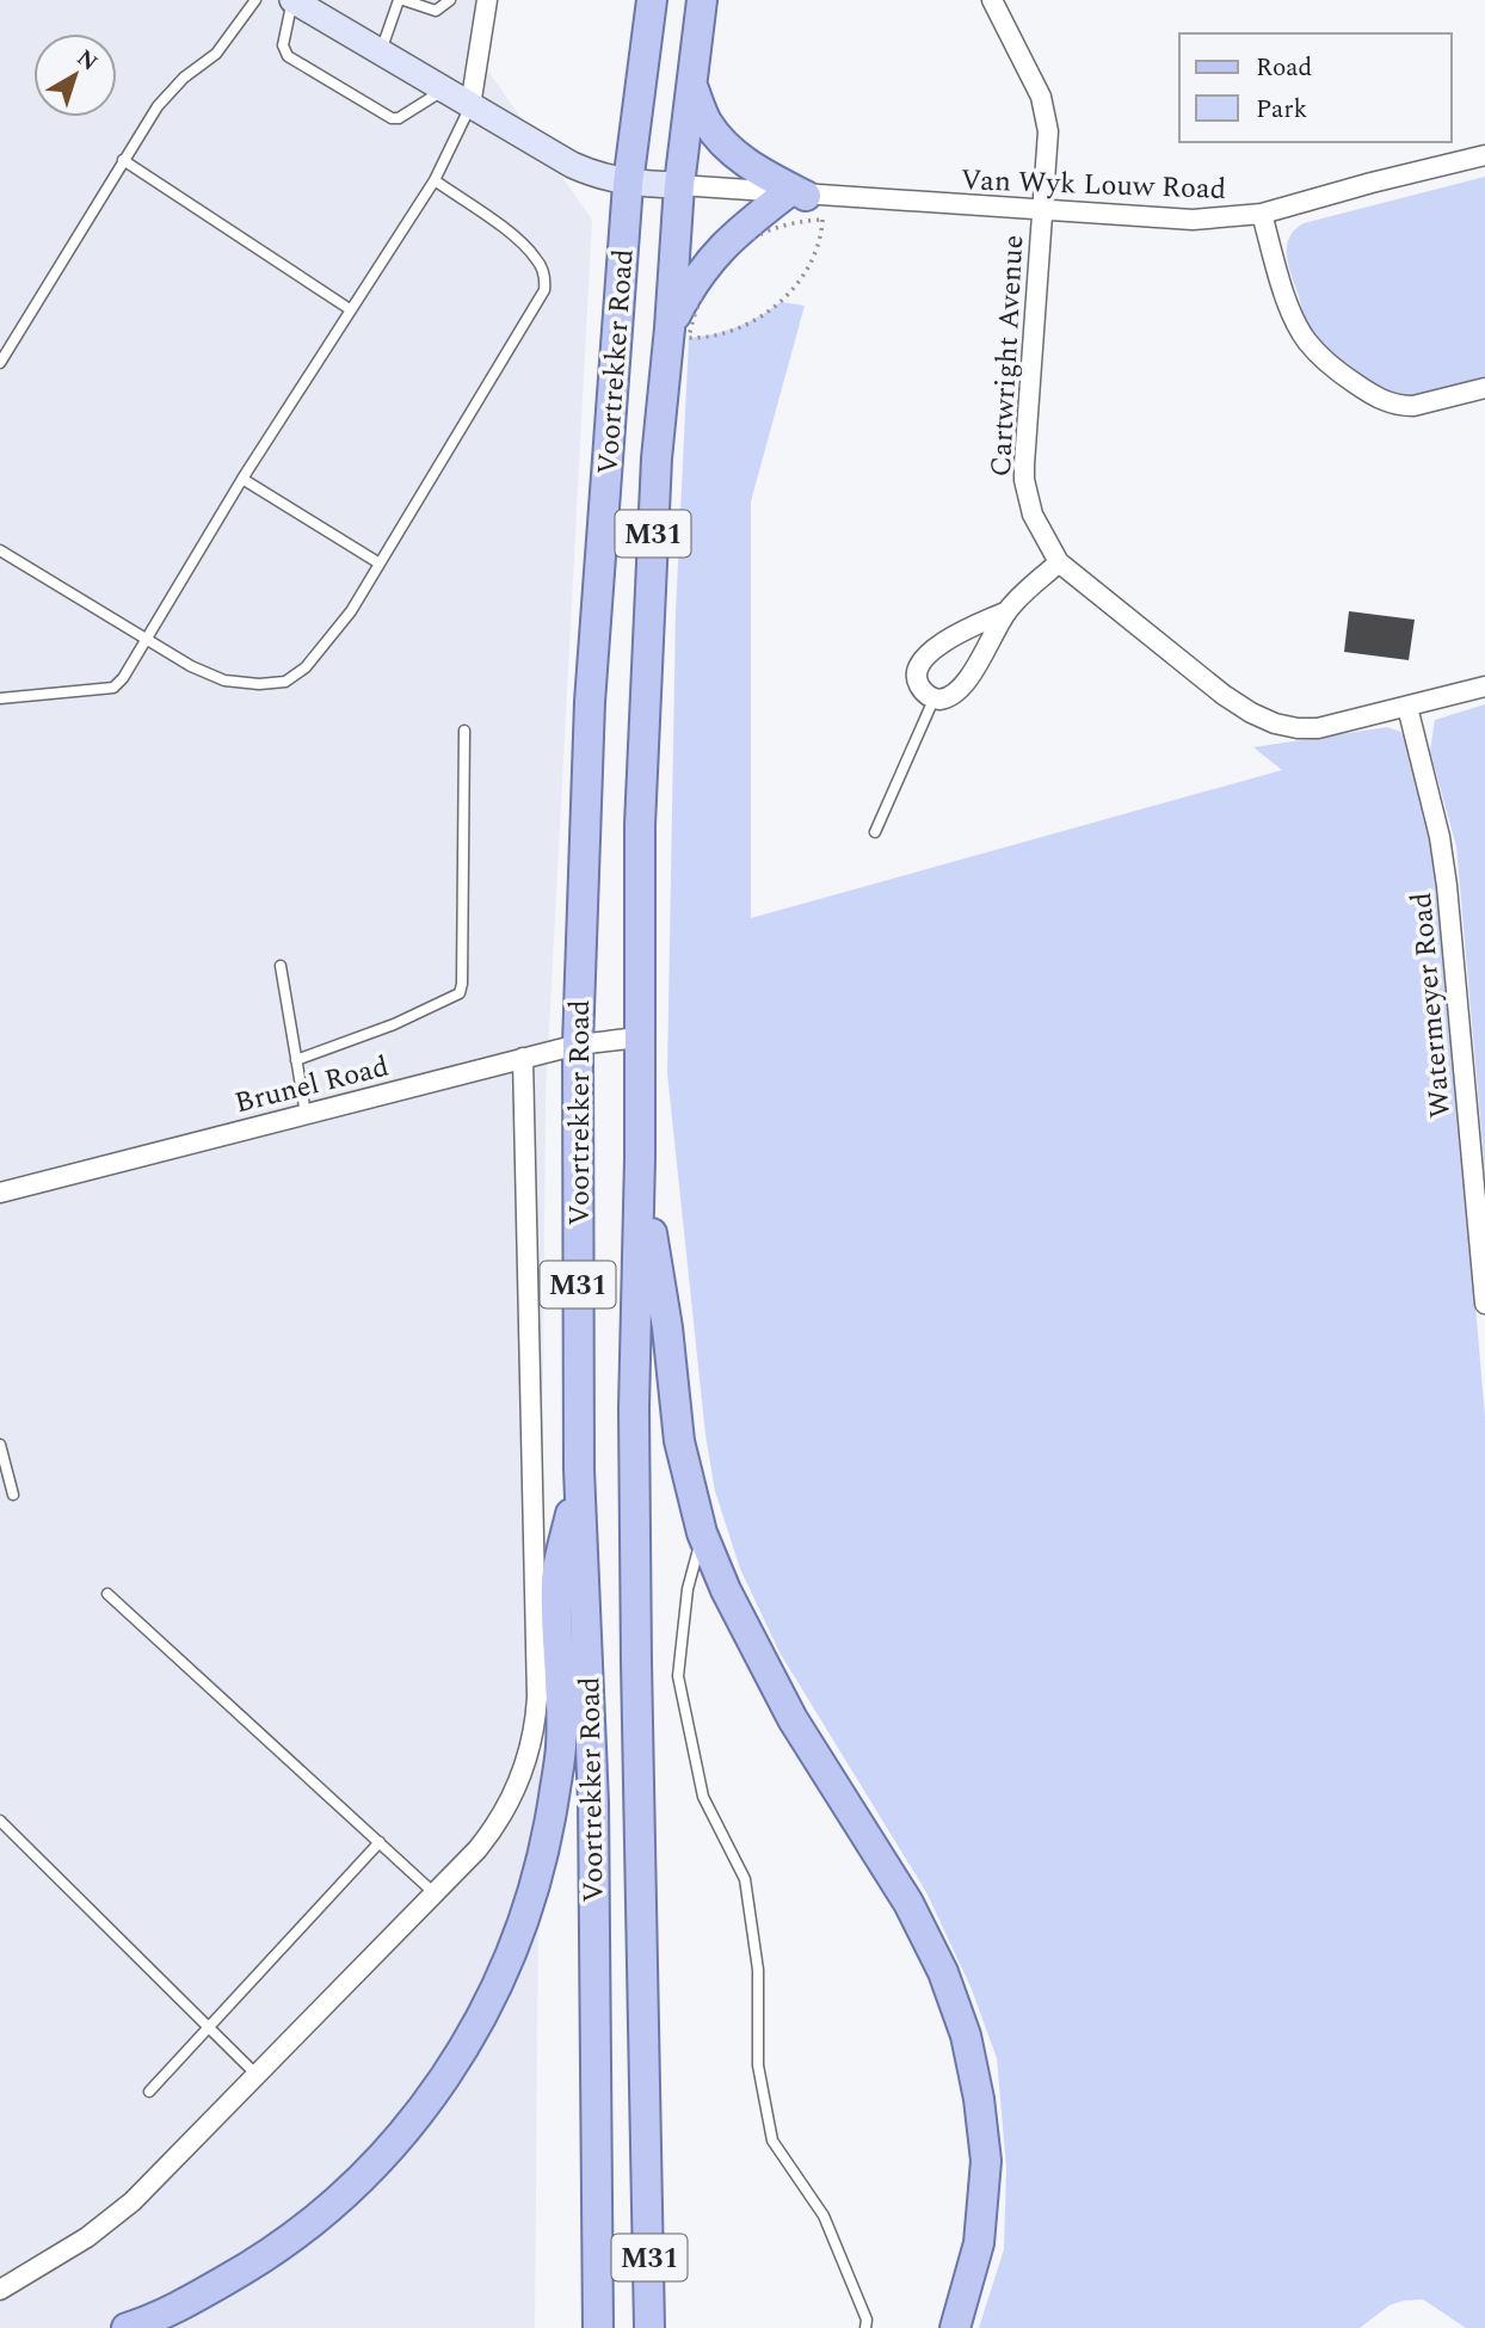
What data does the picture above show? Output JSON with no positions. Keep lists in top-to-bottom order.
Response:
{
  "streets": {
    "main road": ["Voortrekker Road", "M31"],
    "street": [
      "Van Wyk Louw Road",
      "Cartwright Avenue",
      "Watermeyer Road",
      "Brunel Road"
    ]
  },
  "crossings": [
    ["Van Wyk Louw Road", "Cartwright Avenue"],
    ["Van Wyk Louw Road", "Voortrekker Road"],
    ["Cartwright Avenue", "Watermeyer Road"],
    ["Voortrekker Road", "Brunel Road"]
  ],
  "legend": ["Road", "Park"],
  "north": "top right"
}
